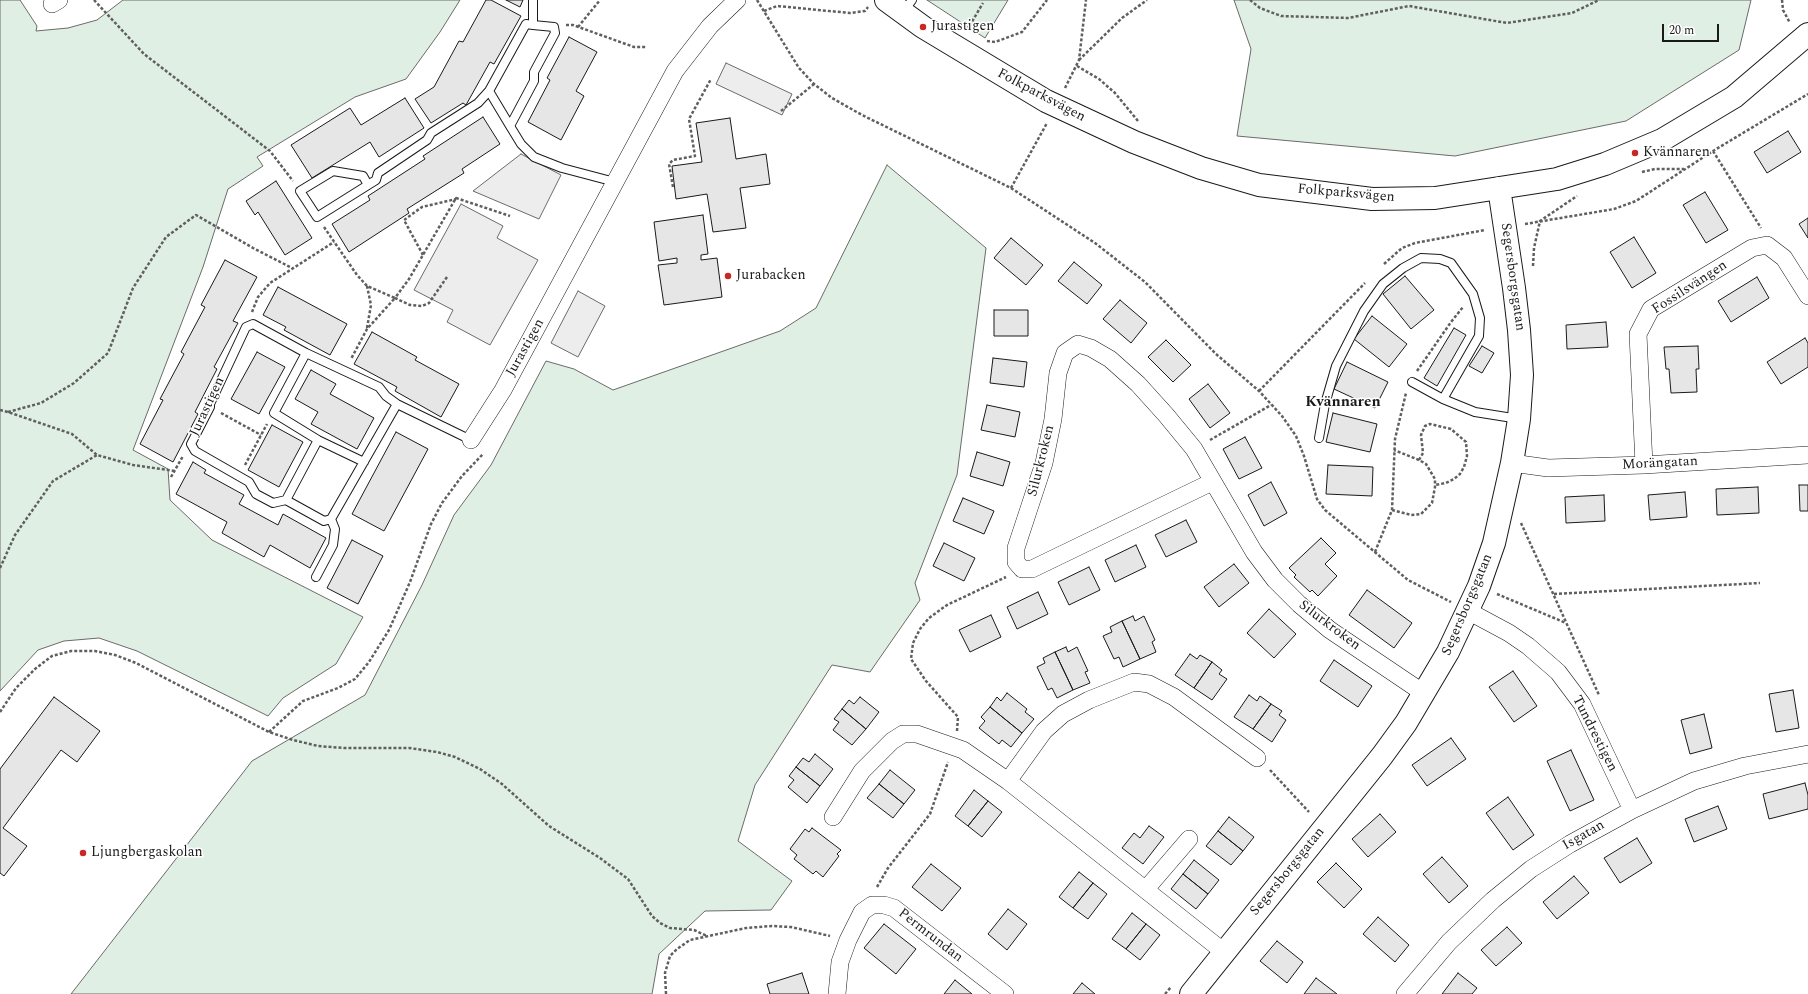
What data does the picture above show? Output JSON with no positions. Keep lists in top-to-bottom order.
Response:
{
  "streets": {
    "main road": ["Folkparksvägen", "Segersborgsgatan"],
    "street": [
      "Fossilsvängen",
      "Jurastigen",
      "Silurkroken",
      "Morängatan",
      "Tundrestigen",
      "Isgatan",
      "Permrundan"
    ]
  },
  "crossings": [
    ["Folkparksvägen", "Segersborgsgatan"],
    ["Segersborgsgatan", "Silurkroken"],
    ["Segersborgsgatan", "Morängatan"],
    ["Segersborgsgatan", "Tundrestigen"],
    ["Fossilsvängen", "Morängatan"],
    ["Tundrestigen", "Isgatan"]
  ],
  "districts": ["Kvännaren"],
  "places": [
    "Jurastigen",
    "Kvännaren",
    "Jurabacken",
    "Ljungbergaskolan"
  ],
  "scale_bar": "20 m"
}
